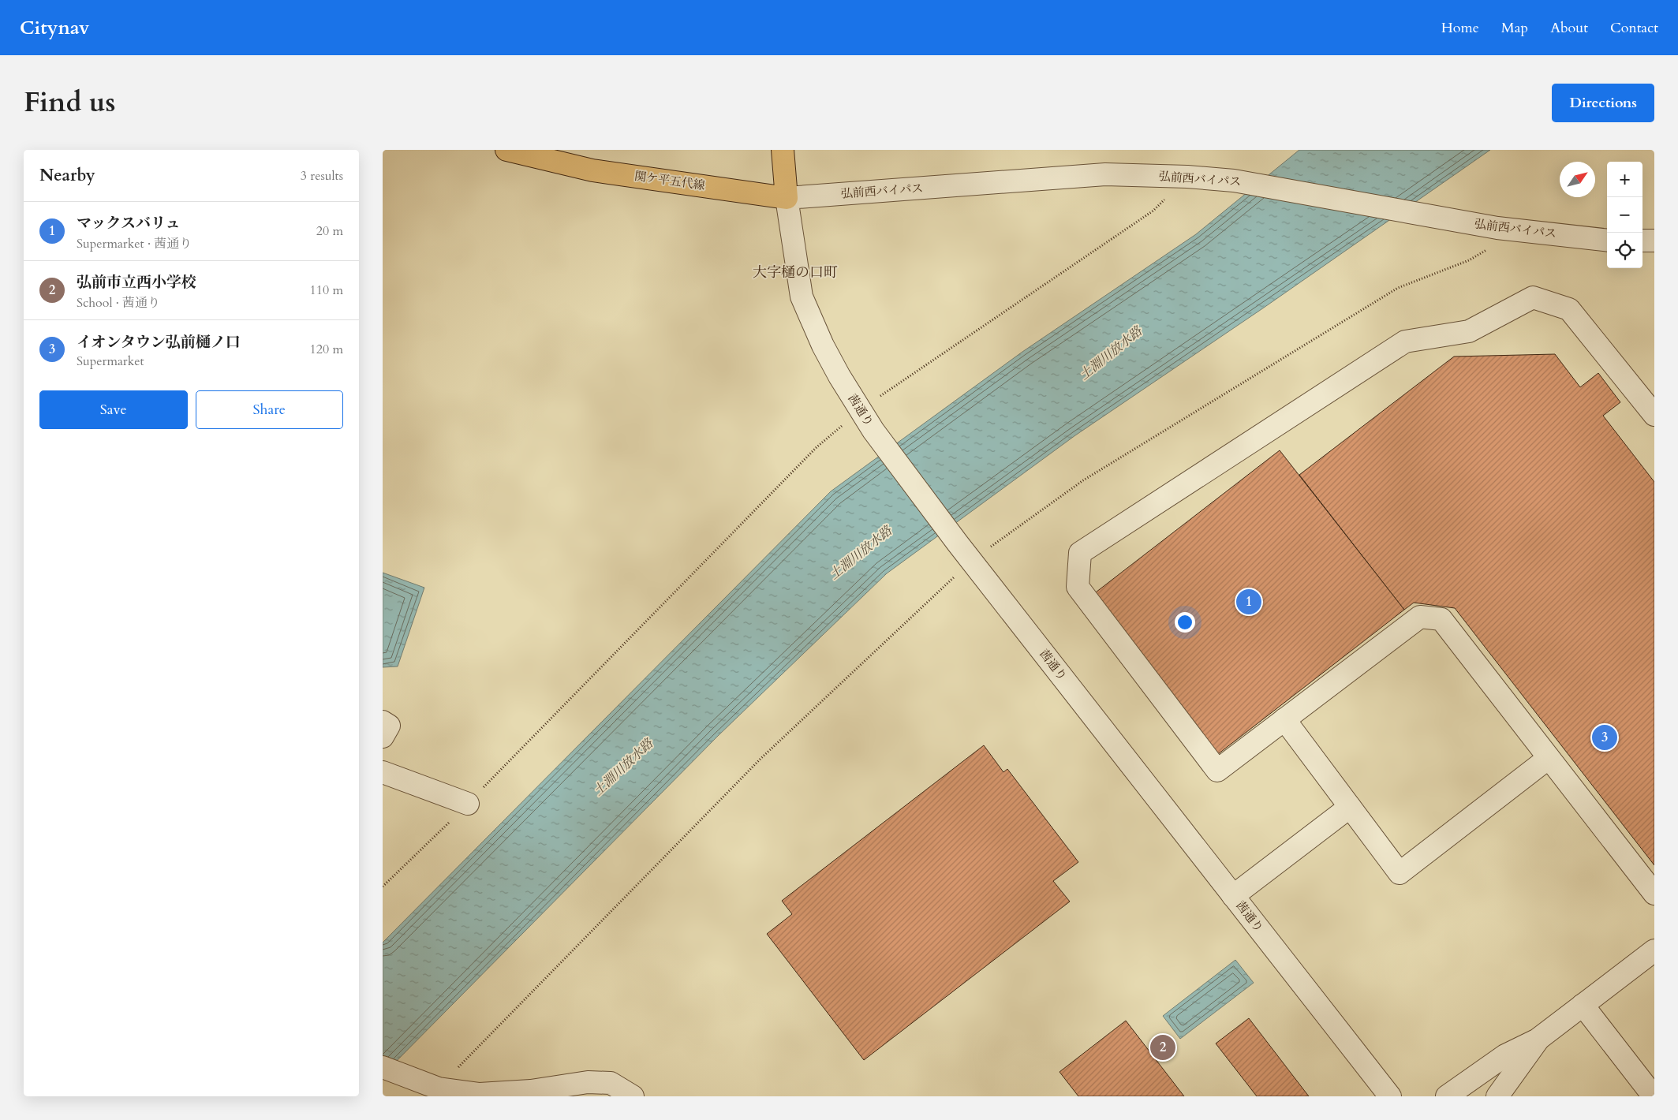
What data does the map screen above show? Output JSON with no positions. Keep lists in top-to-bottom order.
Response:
{
  "streets": {
    "main road": ["関ケ平五代線"],
    "street": ["弘前西バイパス", "茜通り"]
  },
  "crossings": [
    ["弘前西バイパス", "関ケ平五代線"],
    ["弘前西バイパス", "茜通り"],
    ["関ケ平五代線", "茜通り"]
  ],
  "districts": ["大字樋の口町"],
  "water": ["土淵川放水路"],
  "north": "top right",
  "page": {
    "header": "Citynav",
    "nav": [
      "Home",
      "Map",
      "About",
      "Contact"
    ],
    "title": "Find us",
    "buttons": [
      "Directions",
      ["Save", "Share"]
    ],
    "heading": ["Nearby", "3 results"],
    "map_buttons": ["+", "−"],
    "list": [
      {
        "mark": "1",
        "name": "マックスバリュ",
        "note": "Supermarket · 茜通り",
        "value": "20 m"
      },
      {
        "mark": "2",
        "name": "弘前市立西小学校",
        "note": "School · 茜通り",
        "value": "110 m"
      },
      {
        "mark": "3",
        "name": "イオンタウン弘前樋ノ口",
        "note": "Supermarket",
        "value": "120 m"
      }
    ],
    "pins": ["1", "3", "2"]
  }
}
